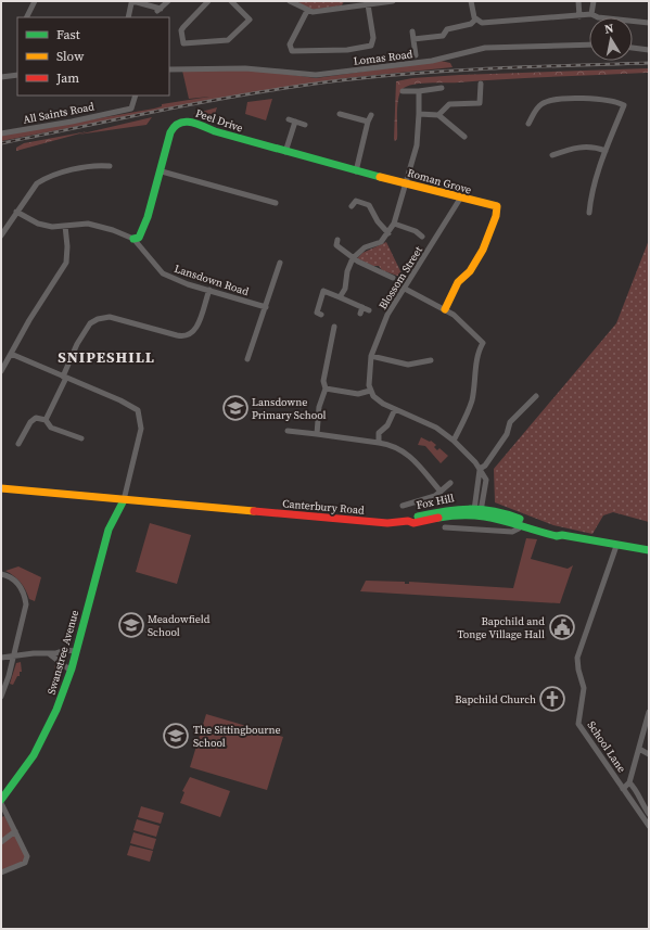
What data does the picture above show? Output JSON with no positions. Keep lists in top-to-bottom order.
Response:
{
  "streets": {
    "street": [
      "Lomas Road",
      "All Saints Road",
      "Peel Drive",
      "Roman Grove",
      "Blossom Street",
      "Lansdown Road",
      "Fox Hill",
      "Canterbury Road",
      "Swanstree Avenue",
      "School Lane"
    ]
  },
  "crossings": [
    ["Peel Drive", "Roman Grove"],
    ["Peel Drive", "Lansdown Road"],
    ["Roman Grove", "Blossom Street"],
    ["Fox Hill", "Canterbury Road"],
    ["Fox Hill", "School Lane"],
    ["Canterbury Road", "Swanstree Avenue"]
  ],
  "districts": ["SNIPESHILL"],
  "places": {
    "school or university": ["Lansdowne Primary School", "Meadowfield School", "The Sittingbourne School"],
    "public building": ["Bapchild and Tonge Village Hall"],
    "church": ["Bapchild Church"]
  },
  "legend": ["Fast", "Slow", "Jam"],
  "north": "top"
}
